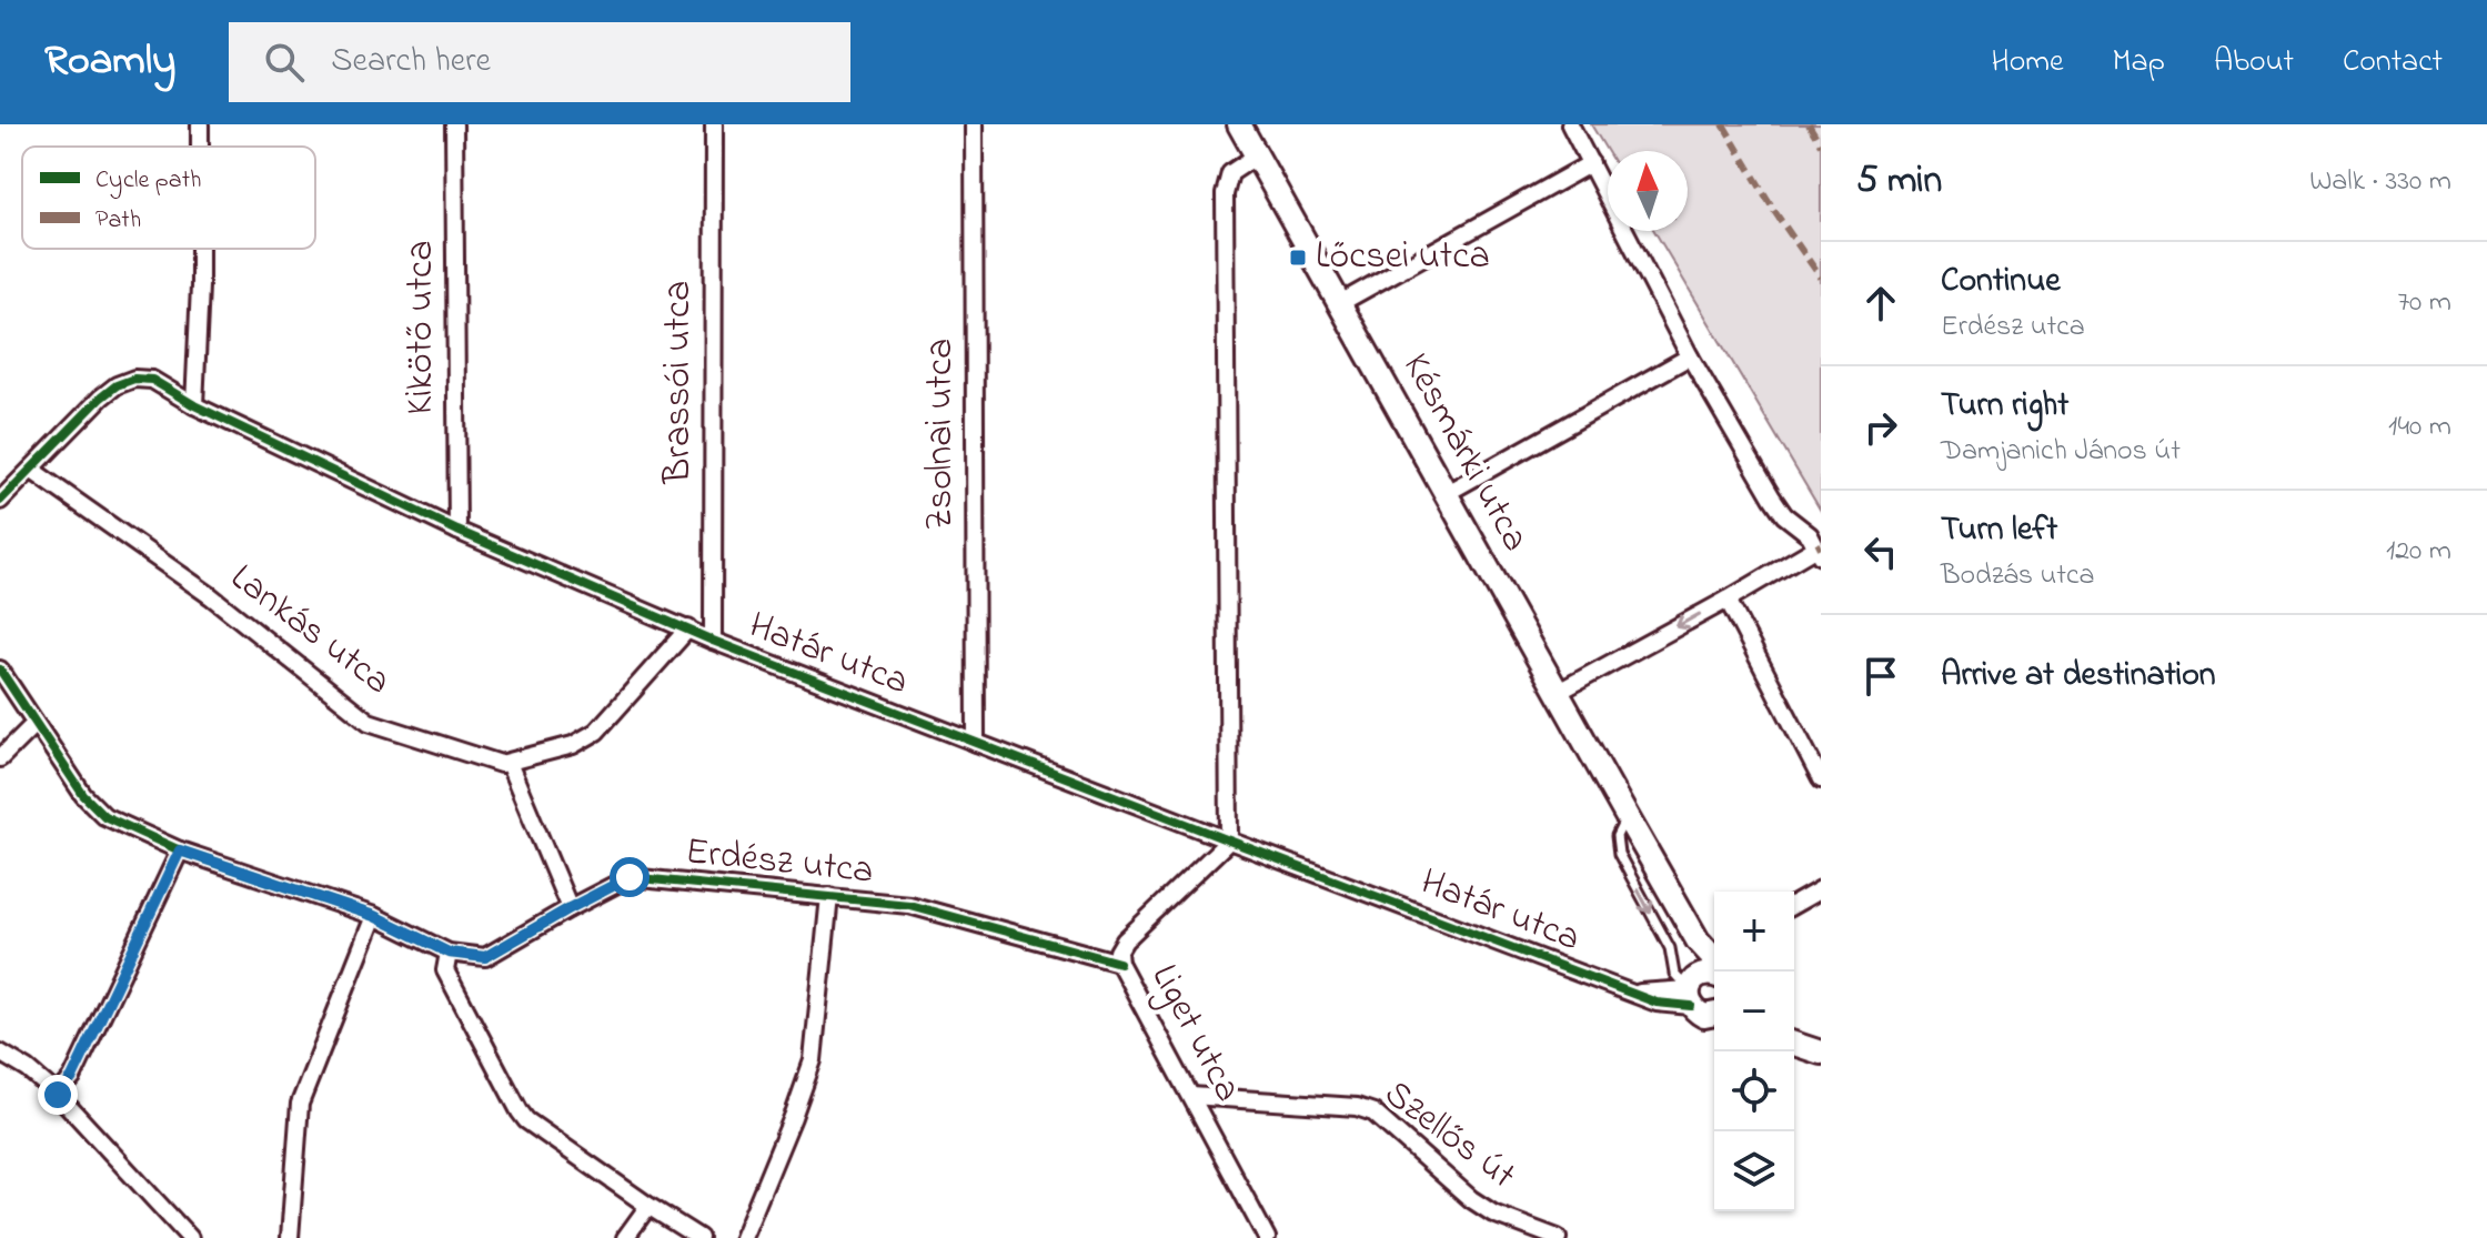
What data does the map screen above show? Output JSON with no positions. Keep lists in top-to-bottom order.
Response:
{
  "streets": {
    "street": [
      "Kikötő utca",
      "Brassói utca",
      "Zsolnai utca",
      "Késmárki utca",
      "Lankás utca",
      "Határ utca",
      "Erdész utca",
      "Liget utca",
      "Szellős út"
    ]
  },
  "crossings": [
    ["Kikötő utca", "Határ utca"],
    ["Brassói utca", "Határ utca"],
    ["Zsolnai utca", "Határ utca"],
    ["Lankás utca", "Határ utca"],
    ["Határ utca", "Liget utca"],
    ["Erdész utca", "Liget utca"],
    ["Liget utca", "Szellős út"]
  ],
  "places": {
    "transit": ["Lőcsei utca"]
  },
  "legend": ["Cycle path", "Path"],
  "north": "top",
  "page": {
    "header": "Roamly",
    "search": "Search here",
    "nav": [
      "Home",
      "Map",
      "About",
      "Contact"
    ],
    "heading": ["5 min", "Walk · 330 m"],
    "list": [
      ["Continue", "Erdész utca", "70 m"],
      ["Turn right", "Damjanich János út", "140 m"],
      ["Turn left", "Bodzás utca", "120 m"],
      "Arrive at destination"
    ],
    "map_buttons": ["+", "−"]
  }
}
